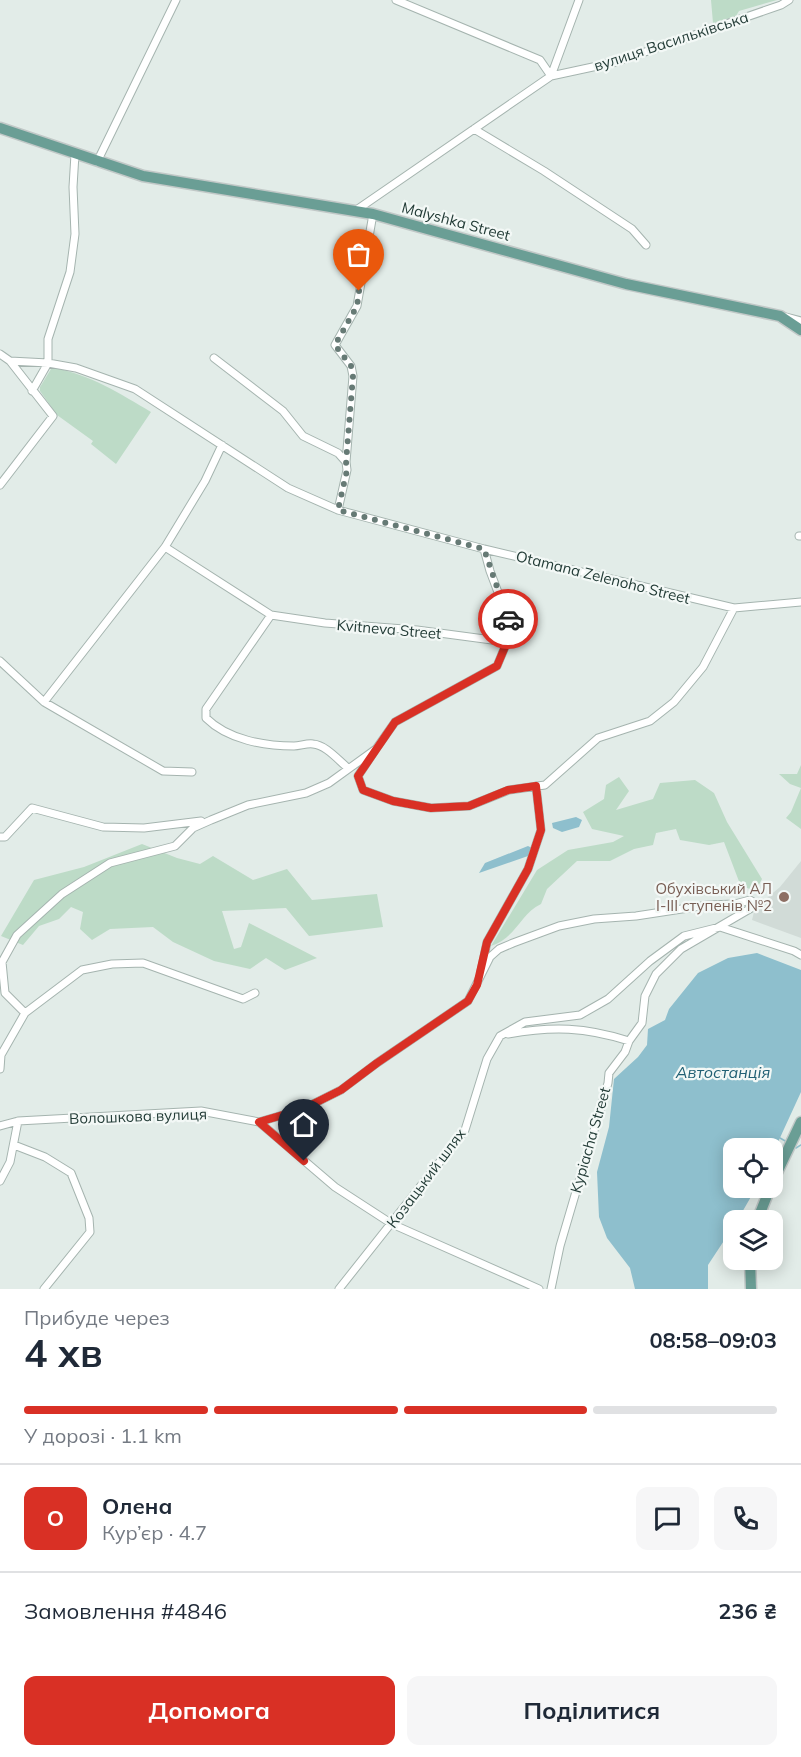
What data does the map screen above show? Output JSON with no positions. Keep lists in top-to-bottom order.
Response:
{
  "streets": {
    "main road": ["Malyshka Street"],
    "street": [
      "вулиця Васильківська",
      "Otamana Zelenoho Street",
      "Kvitneva Street",
      "Волошкова вулиця",
      "Kypiacha Street",
      "Козацький шлях"
    ]
  },
  "crossings": [
    ["вулиця Васильківська", "Malyshka Street"],
    ["Волошкова вулиця", "Kypiacha Street"]
  ],
  "water": ["Автостанція"],
  "places": ["Обухівський АЛ І-ІІІ ступенів №2"],
  "page": {
    "heading": ["4 хв", "Прибуде через", "08:58–09:03"],
    "panel": [
      "Олена",
      "Кур’єр · 4.7",
      "Замовлення #4846",
      "236 ₴"
    ],
    "bar": "У дорозі · 1.1 km",
    "round": "О",
    "buttons": ["Допомога", "Поділитися"]
  }
}
